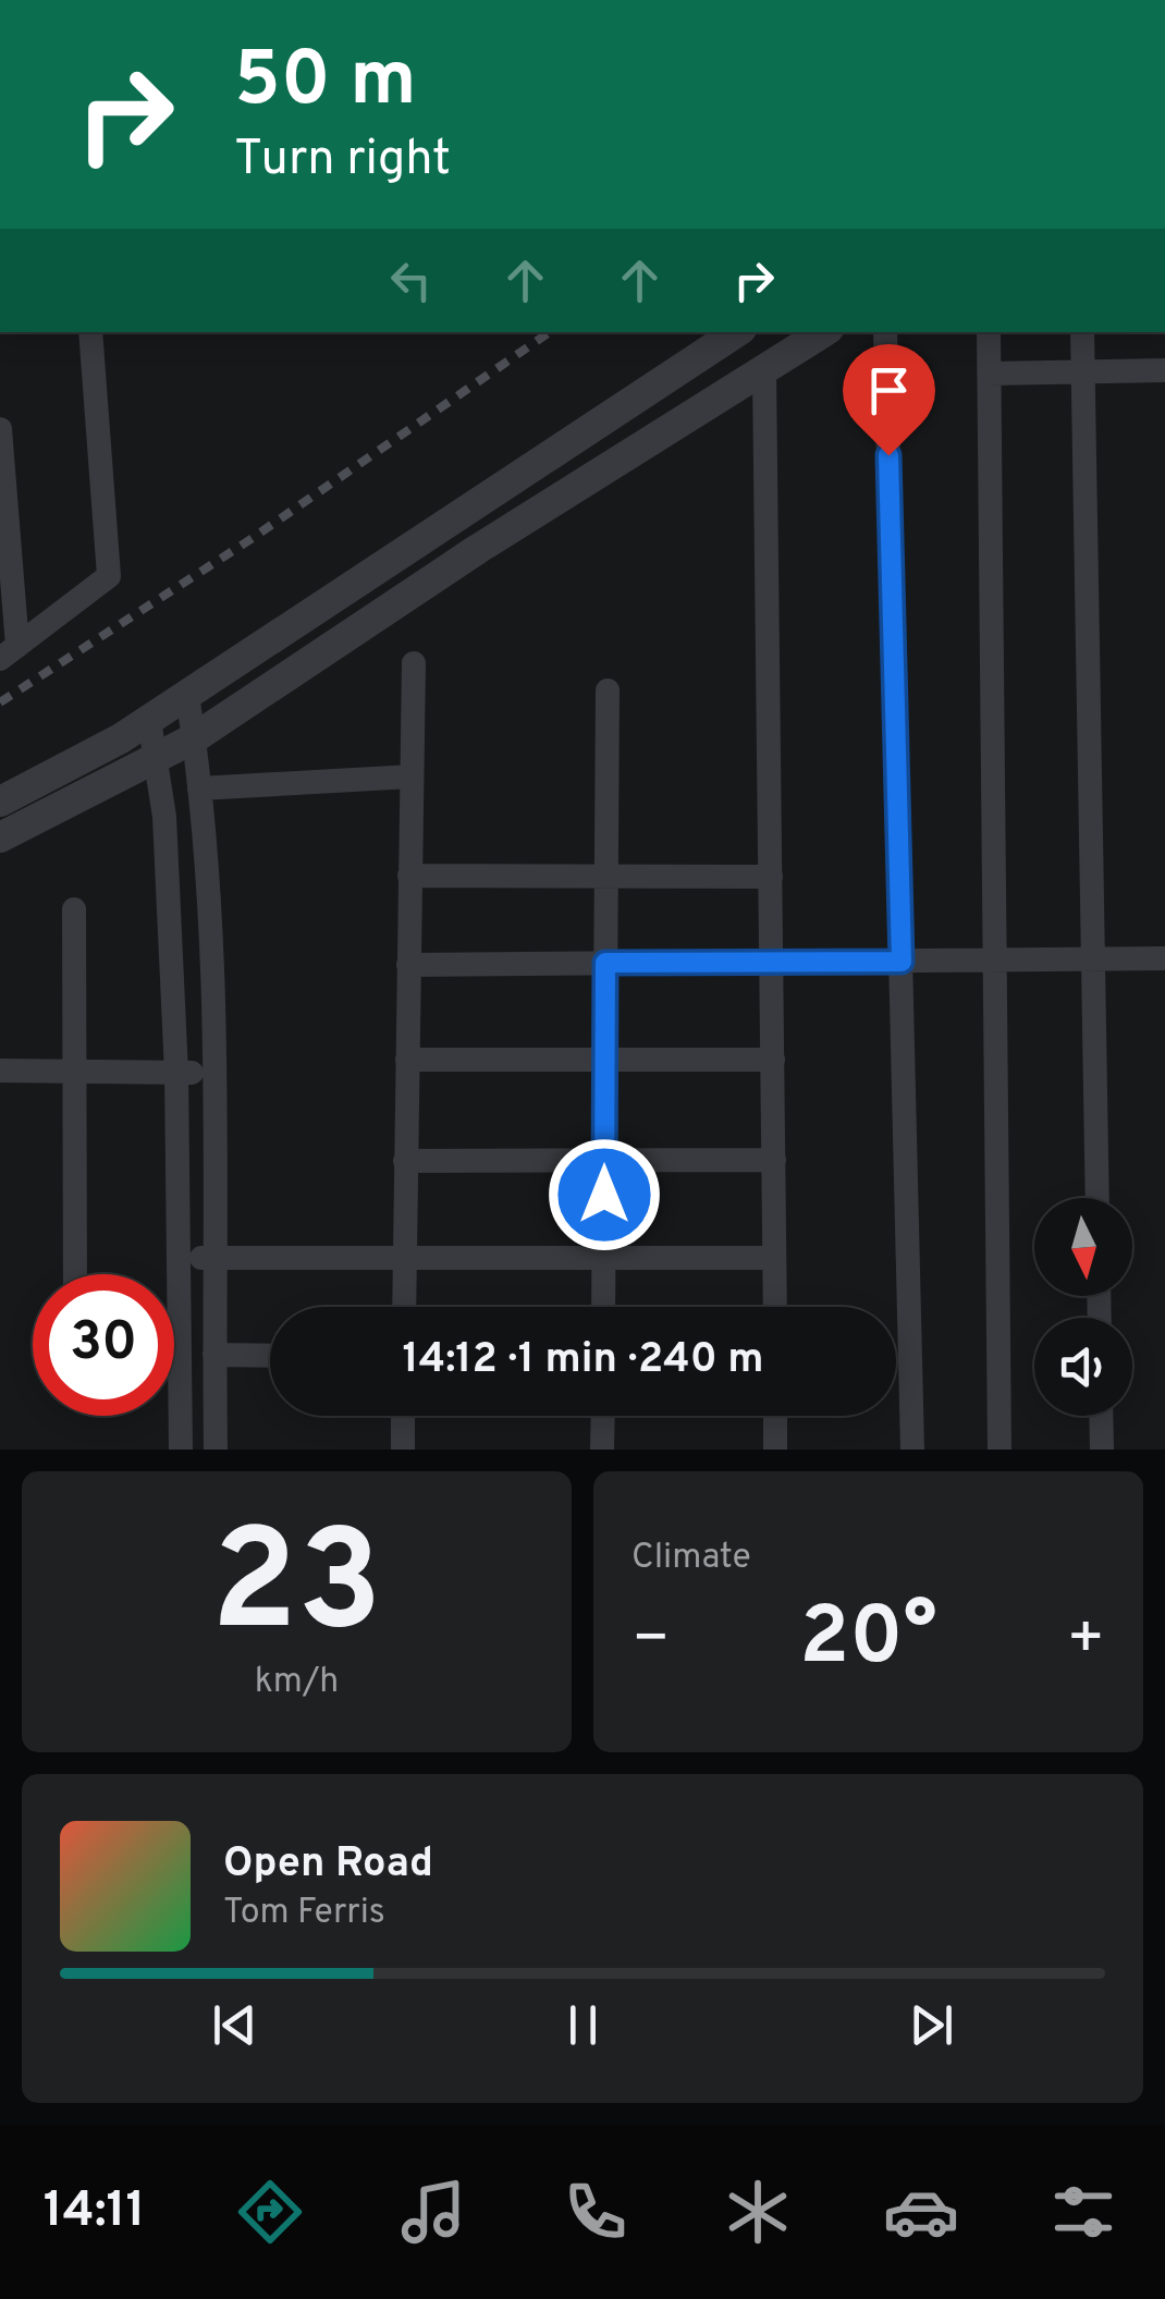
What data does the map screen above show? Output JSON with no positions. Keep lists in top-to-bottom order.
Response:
{
  "north": "bottom",
  "page": {
    "turn": ["50 m", "Turn right"],
    "limit": "30",
    "trip": "14:12 · 1 min · 240 m",
    "tile": [
      ["23", "km/h"],
      "Climate"
    ],
    "heat": ["−", "20°", "+"],
    "song": ["Open Road", "Tom Ferris"],
    "tabs": "14:11"
  }
}
